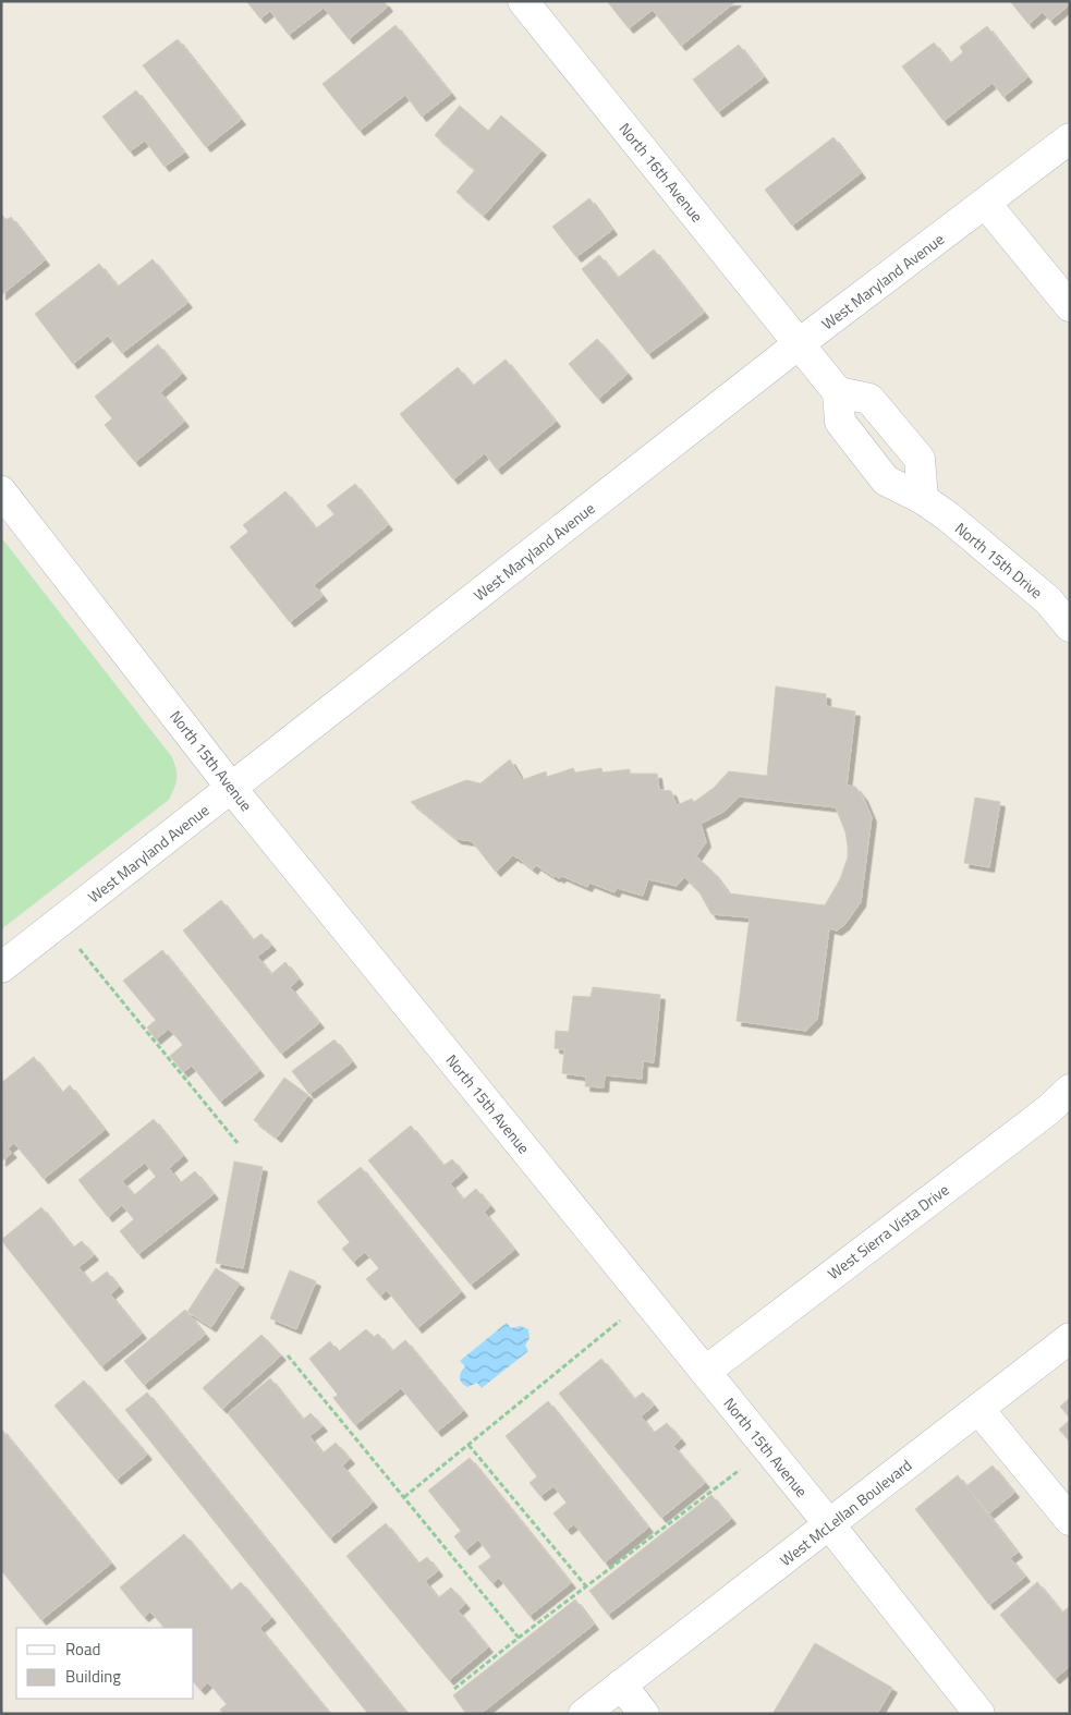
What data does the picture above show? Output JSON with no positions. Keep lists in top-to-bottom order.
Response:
{
  "streets": {
    "street": [
      "North 16th Avenue",
      "West Maryland Avenue",
      "North 15th Drive",
      "North 15th Avenue",
      "West Sierra Vista Drive",
      "West McLellan Boulevard"
    ]
  },
  "crossings": [
    ["North 16th Avenue", "West Maryland Avenue"],
    ["West Maryland Avenue", "North 15th Avenue"],
    ["North 15th Avenue", "West Sierra Vista Drive"],
    ["North 15th Avenue", "West McLellan Boulevard"]
  ],
  "legend": ["Road", "Building"]
}
